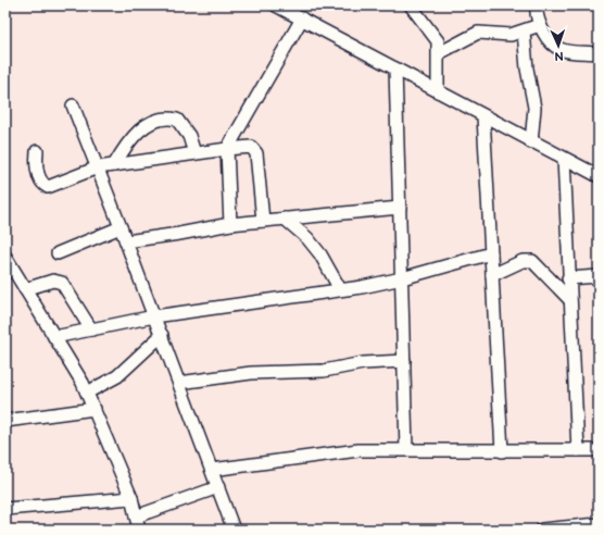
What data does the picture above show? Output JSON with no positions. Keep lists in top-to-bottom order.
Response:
{
  "north": "bottom"
}
